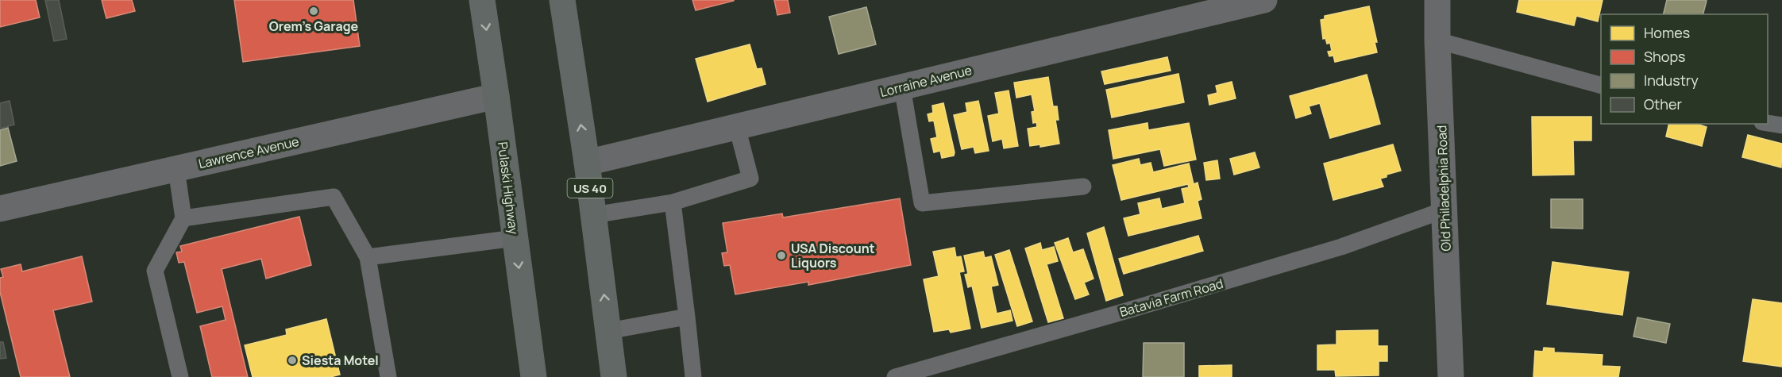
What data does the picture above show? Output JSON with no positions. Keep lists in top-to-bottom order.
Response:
{
  "streets": {
    "highway": ["Pulaski Highway", "US 40"],
    "street": ["Lorraine Avenue", "Lawrence Avenue", "Old Philadelphia Road"],
    "lane": ["Batavia Farm Road"]
  },
  "crossings": [
    ["Lorraine Avenue", "US 40"],
    ["Lawrence Avenue", "Pulaski Highway"],
    ["Old Philadelphia Road", "Batavia Farm Road"]
  ],
  "places": ["Orem's Garage", "USA Discount Liquors", "Siesta Motel"],
  "legend": [
    "Homes",
    "Shops",
    "Industry",
    "Other"
  ]
}
